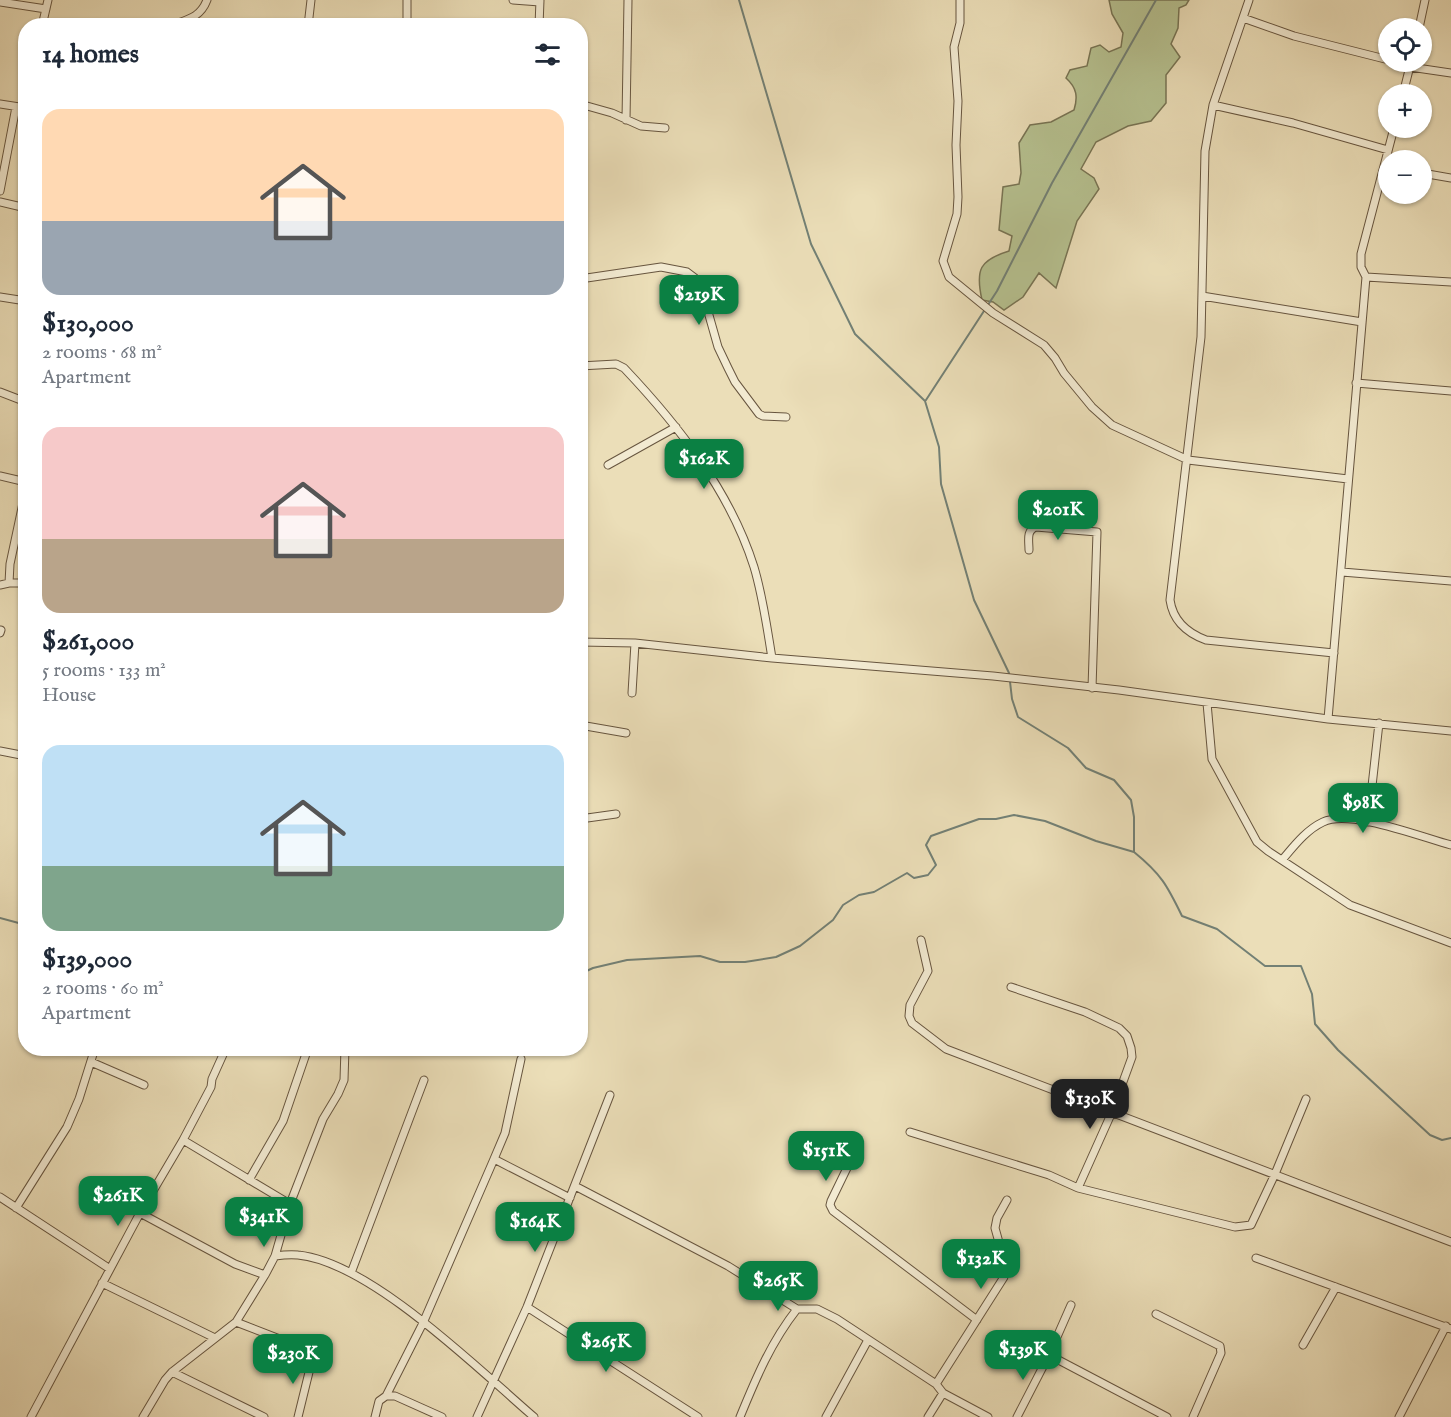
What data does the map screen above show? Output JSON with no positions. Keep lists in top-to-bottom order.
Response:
{
  "page": {
    "map_buttons": ["+", "−"],
    "heading": "14 homes",
    "list": [
      {
        "name": "$130,000",
        "note": "2 rooms · 68 m² · Apartment"
      },
      {
        "name": "$261,000",
        "note": "5 rooms · 133 m² · House"
      },
      {
        "name": "$139,000",
        "note": "2 rooms · 60 m² · Apartment"
      }
    ],
    "price": [
      "$219K",
      "$162K",
      "$201K",
      "$98K",
      "$130K",
      "$151K",
      "$261K",
      "$341K",
      "$164K",
      "$132K",
      "$265K",
      "$265K",
      "$139K",
      "$230K"
    ]
  }
}
